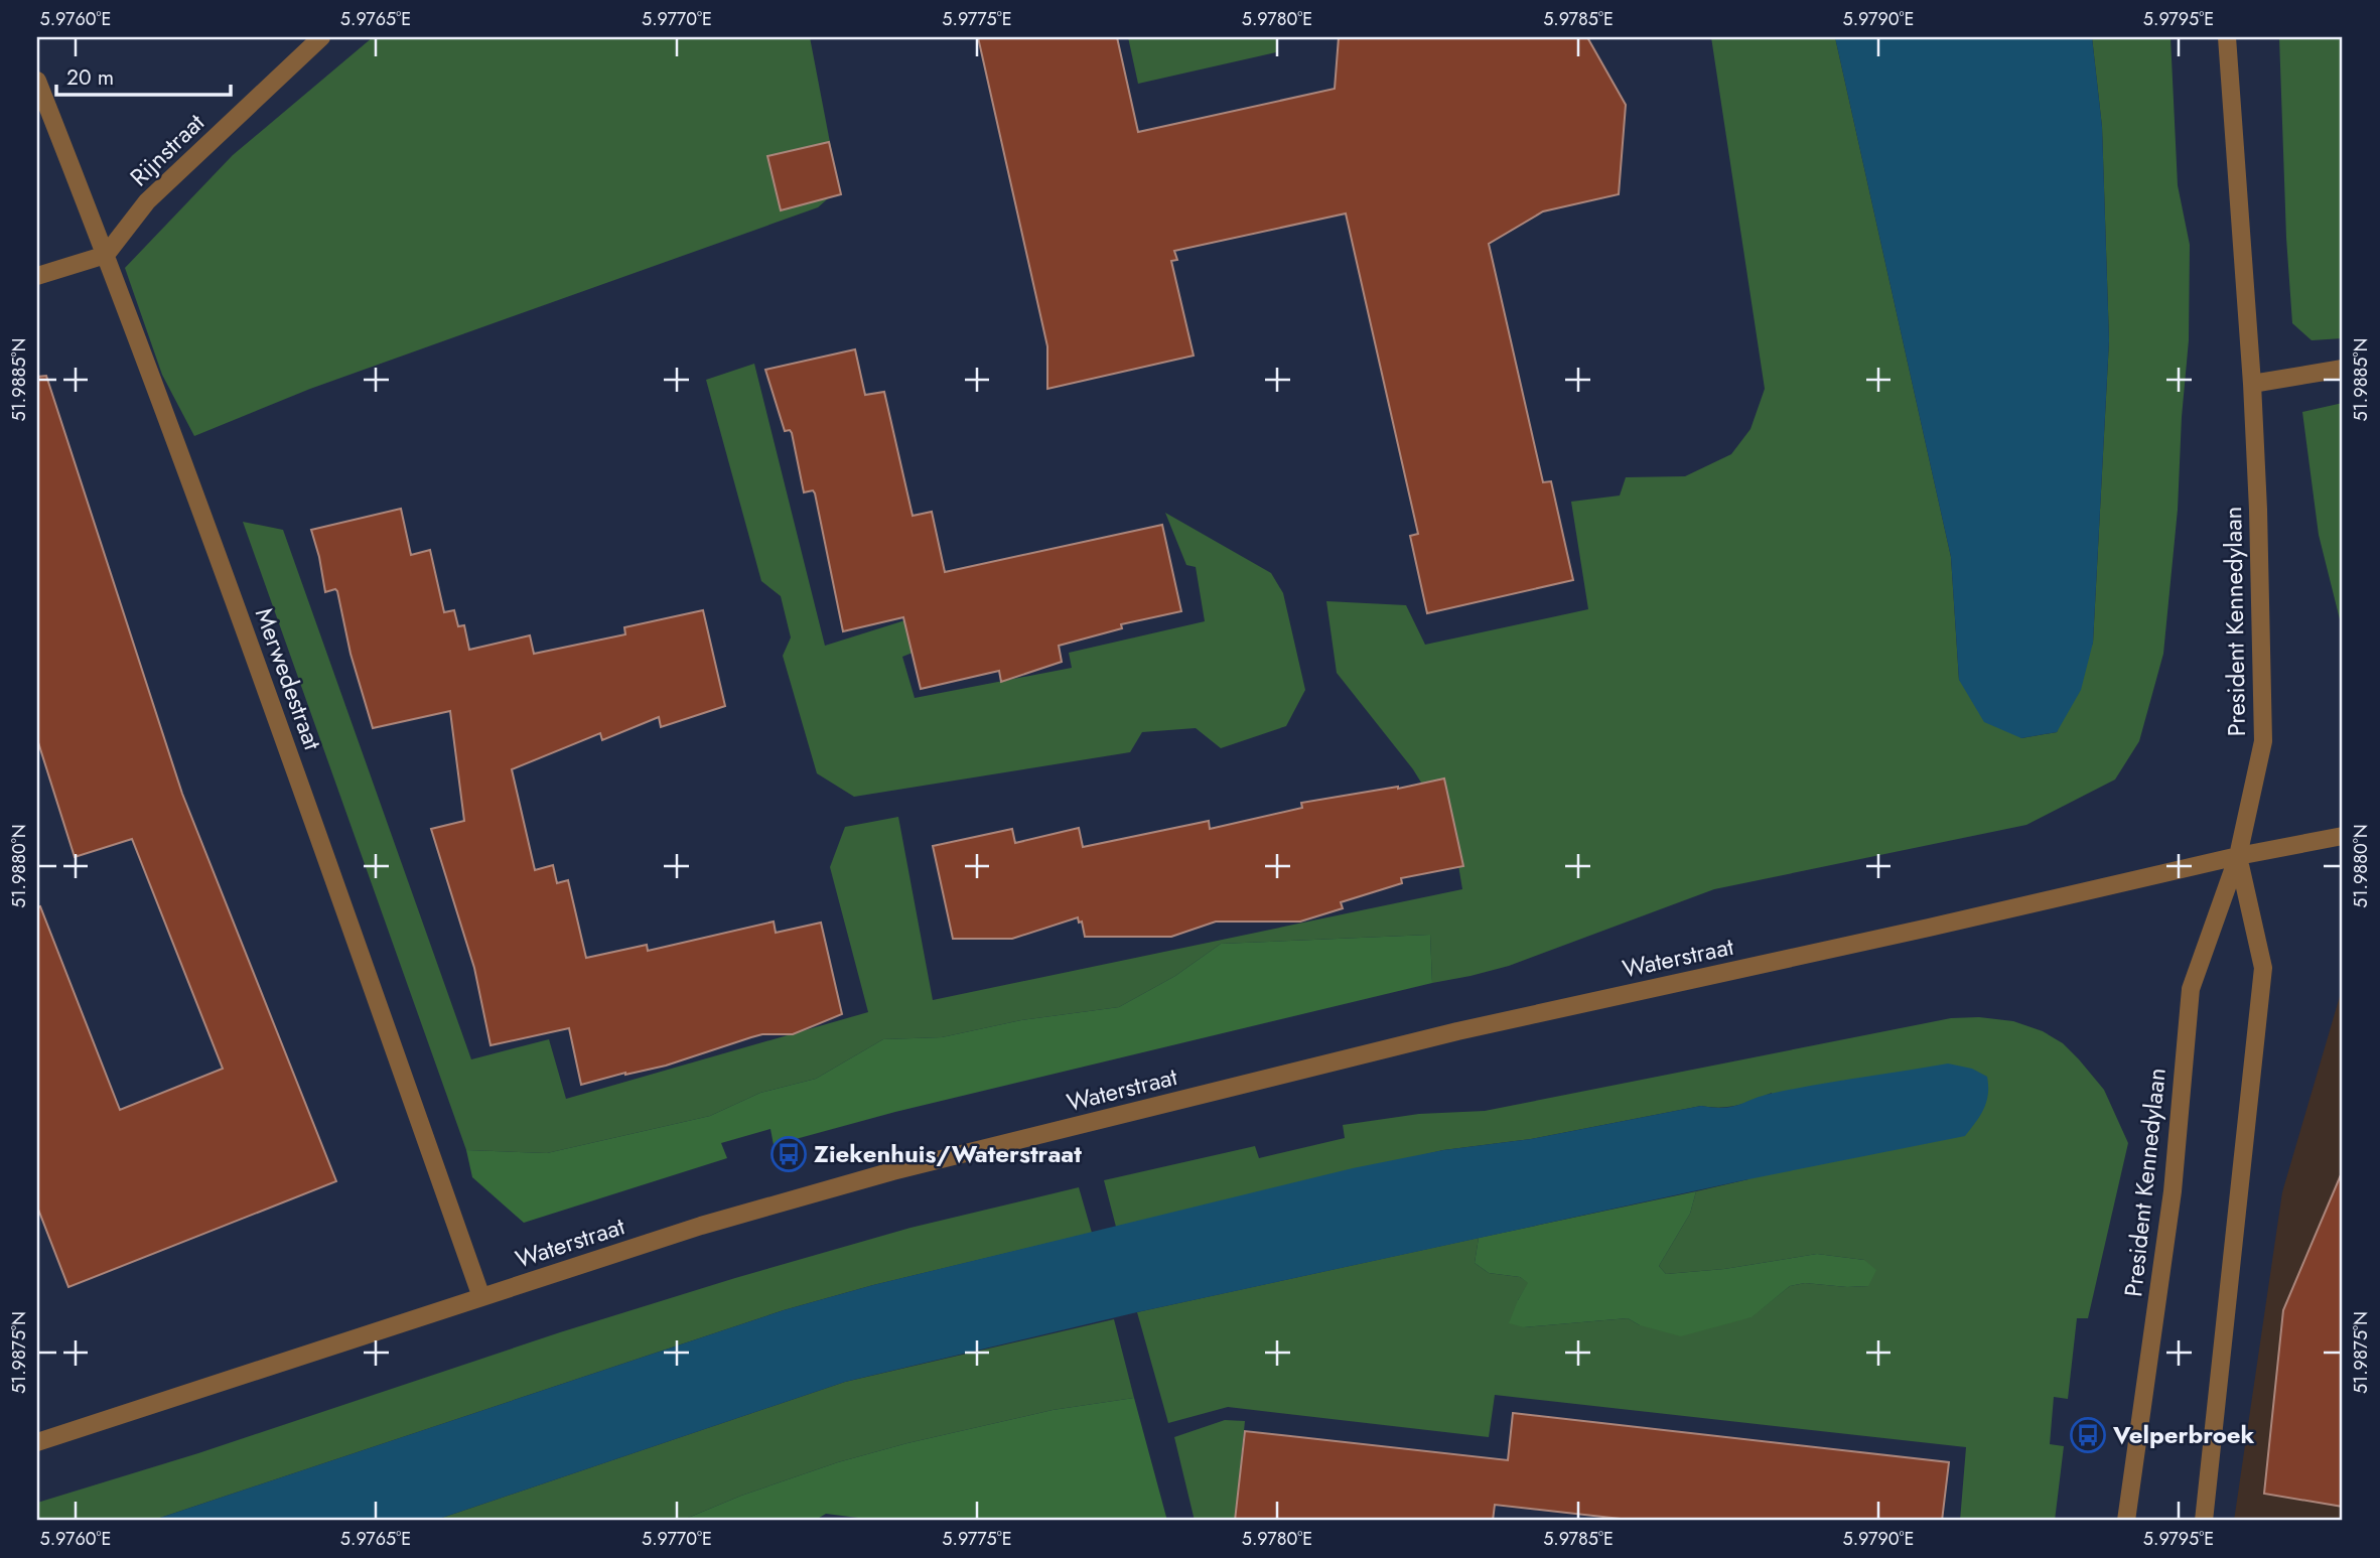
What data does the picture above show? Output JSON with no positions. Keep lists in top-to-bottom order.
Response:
{
  "streets": {
    "street": [
      "Rijnstraat",
      "President Kennedylaan",
      "Merwedestraat",
      "Waterstraat"
    ]
  },
  "crossings": [
    ["Rijnstraat", "Merwedestraat"],
    ["President Kennedylaan", "Waterstraat"],
    ["Merwedestraat", "Waterstraat"]
  ],
  "places": {
    "bus stop": ["Ziekenhuis/Waterstraat", "Velperbroek"]
  },
  "scale_bar": "20 m",
  "coordinates": [
    "5.9760°E",
    "5.9765°E",
    "5.9770°E",
    "5.9775°E",
    "5.9780°E",
    "5.9785°E",
    "5.9790°E",
    "5.9795°E",
    "51.9885°N",
    "51.9880°N",
    "51.9875°N"
  ]
}
